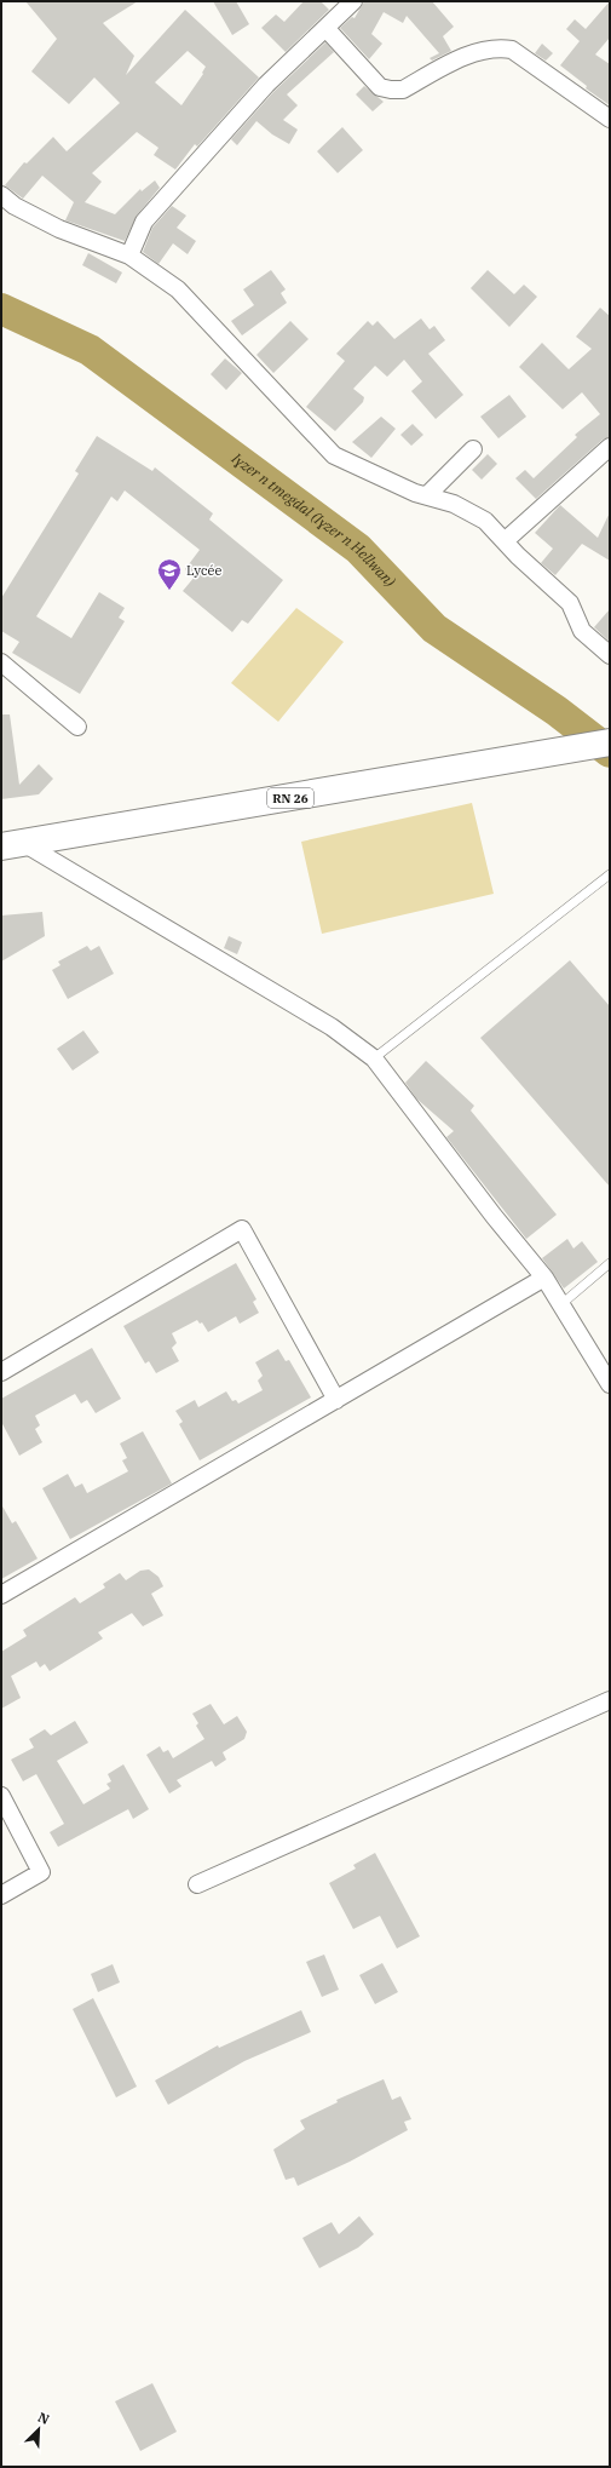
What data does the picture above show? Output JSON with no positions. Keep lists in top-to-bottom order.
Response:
{
  "streets": {
    "main road": ["RN 26"]
  },
  "water": ["Iɣzer n tmegdal (Iɣzer n Hellwan)"],
  "places": {
    "school or university": ["Lycée"]
  },
  "north": "top right"
}
